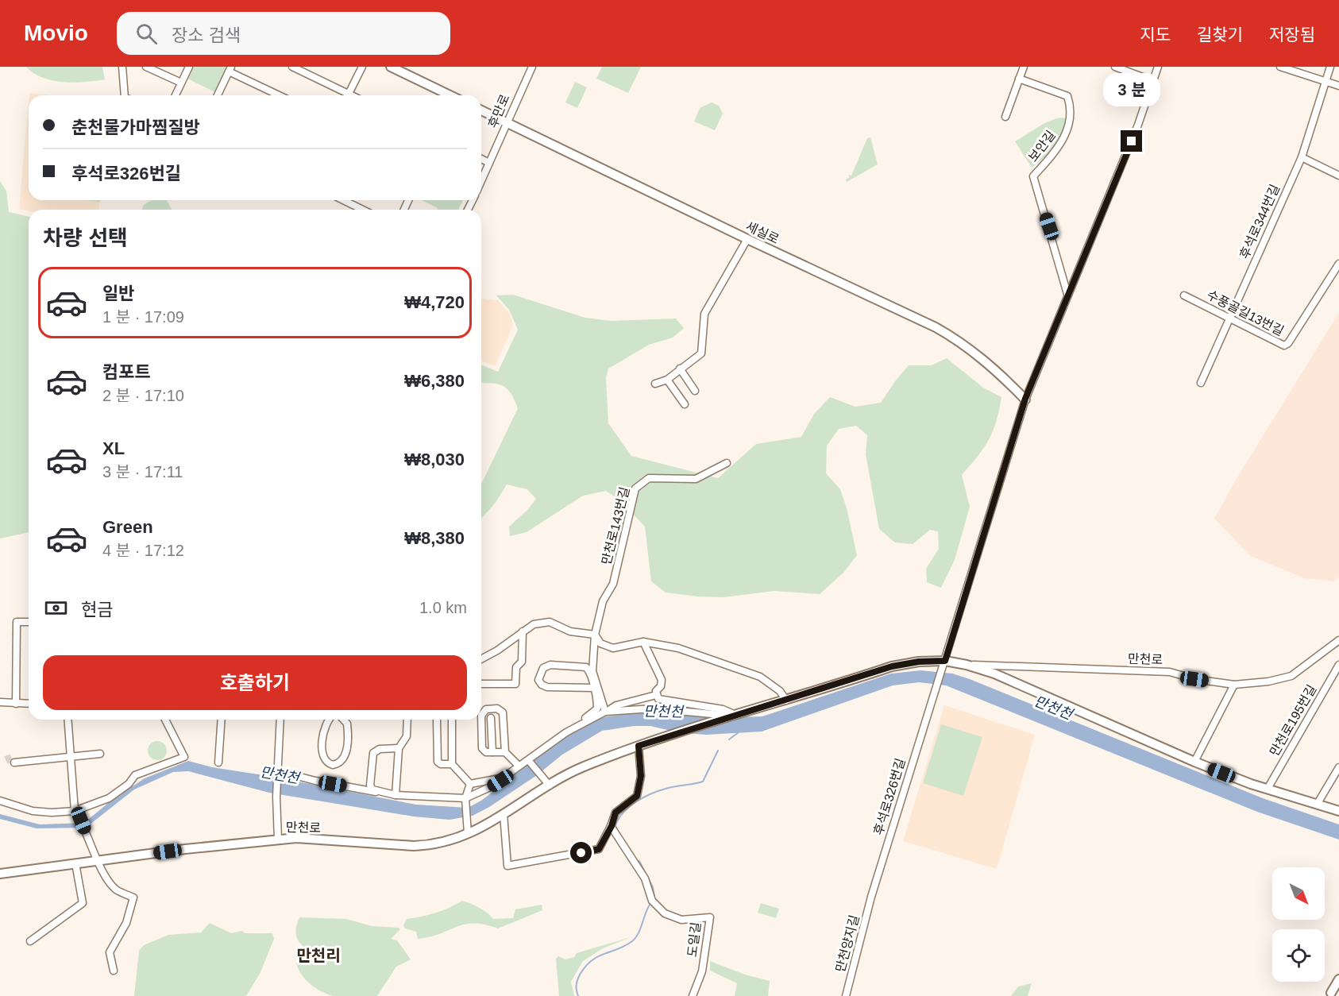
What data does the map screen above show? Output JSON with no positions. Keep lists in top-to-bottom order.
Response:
{
  "streets": {
    "street": [
      "후만로",
      "보안길",
      "후석로344번길",
      "세실로",
      "수풍골길13번길",
      "만천로143번길",
      "만천로",
      "만천로195번길",
      "후석로326번길",
      "도일길",
      "만천양지길"
    ]
  },
  "crossings": [
    ["후만로", "세실로"],
    ["후석로344번길", "수풍골길13번길"],
    ["만천로", "만천로195번길"],
    ["만천로", "후석로326번길"],
    ["후석로326번길", "만천양지길"]
  ],
  "districts": ["만천리"],
  "water": ["만천천"],
  "north": "bottom right",
  "page": {
    "header": "Movio",
    "search": "장소 검색",
    "nav": ["지도", "길찾기", "저장됨"],
    "bubble": "3 분",
    "banner": ["춘천물가마찜질방", "후석로326번길"],
    "heading": "차량 선택",
    "list": [
      {
        "name": "일반",
        "note": "1 분 · 17:09",
        "value": "₩4,720"
      },
      {
        "name": "컴포트",
        "note": "2 분 · 17:10",
        "value": "₩6,380"
      },
      {
        "name": "XL",
        "note": "3 분 · 17:11",
        "value": "₩8,030"
      },
      {
        "name": "Green",
        "note": "4 분 · 17:12",
        "value": "₩8,380"
      }
    ],
    "pay": ["현금", "1.0 km"],
    "buttons": "호출하기"
  }
}
